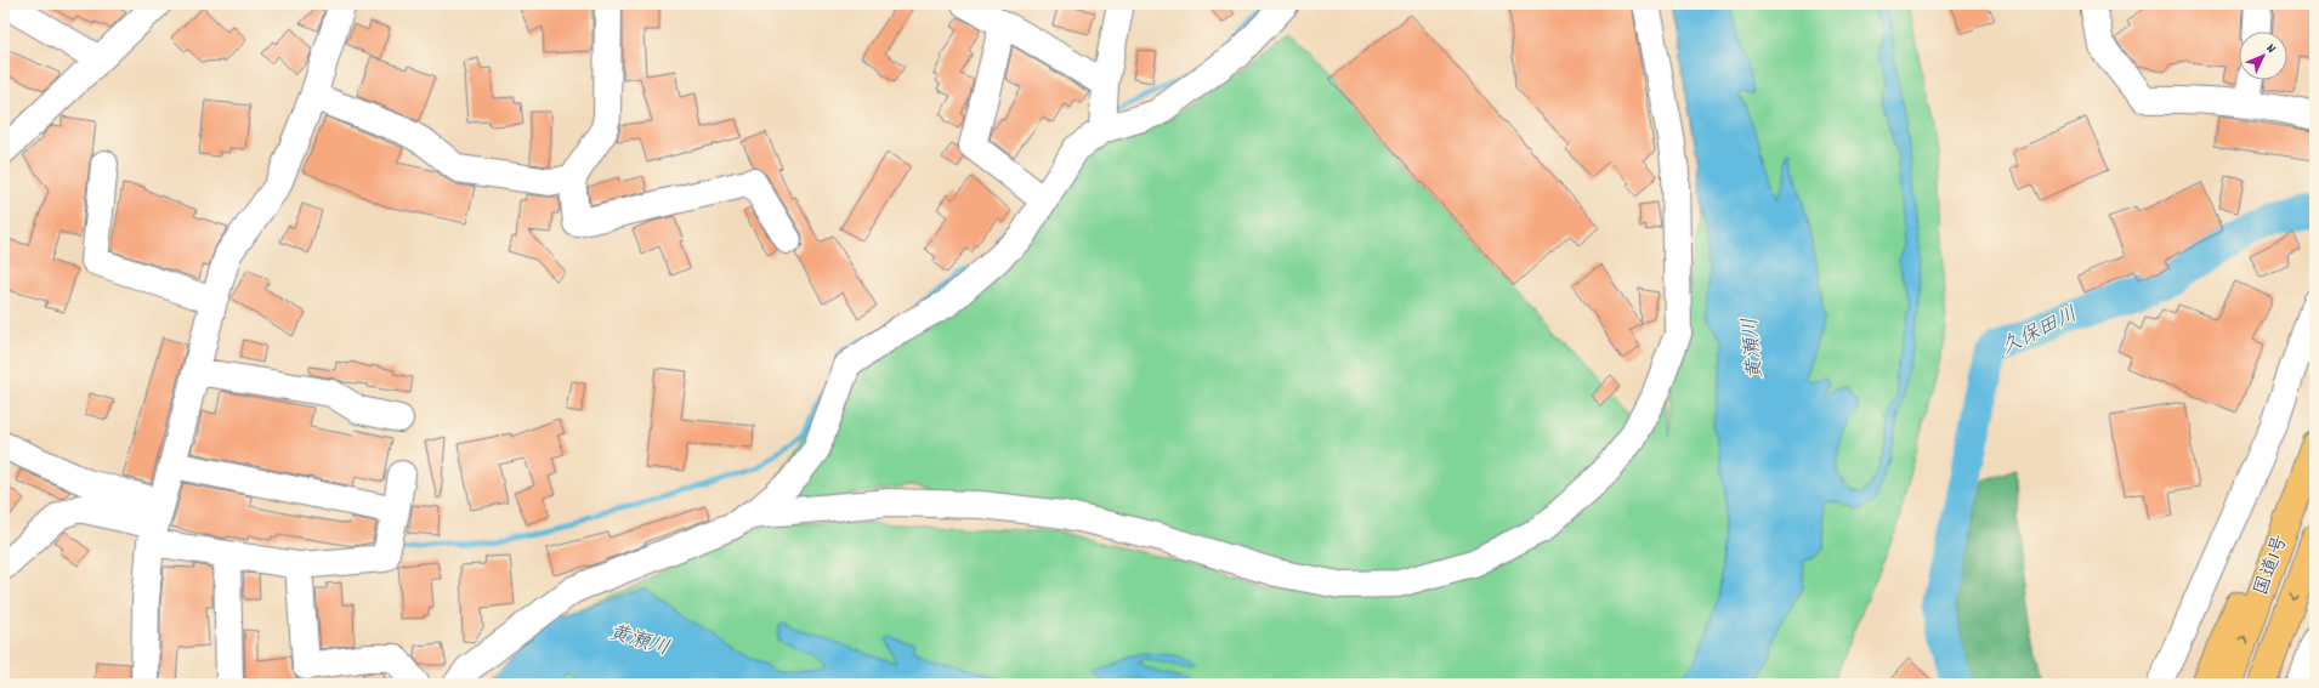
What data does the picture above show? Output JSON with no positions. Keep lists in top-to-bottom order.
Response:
{
  "streets": {
    "highway": ["国道1号"]
  },
  "water": ["久保田川", "黄瀬川"],
  "north": "top right"
}
